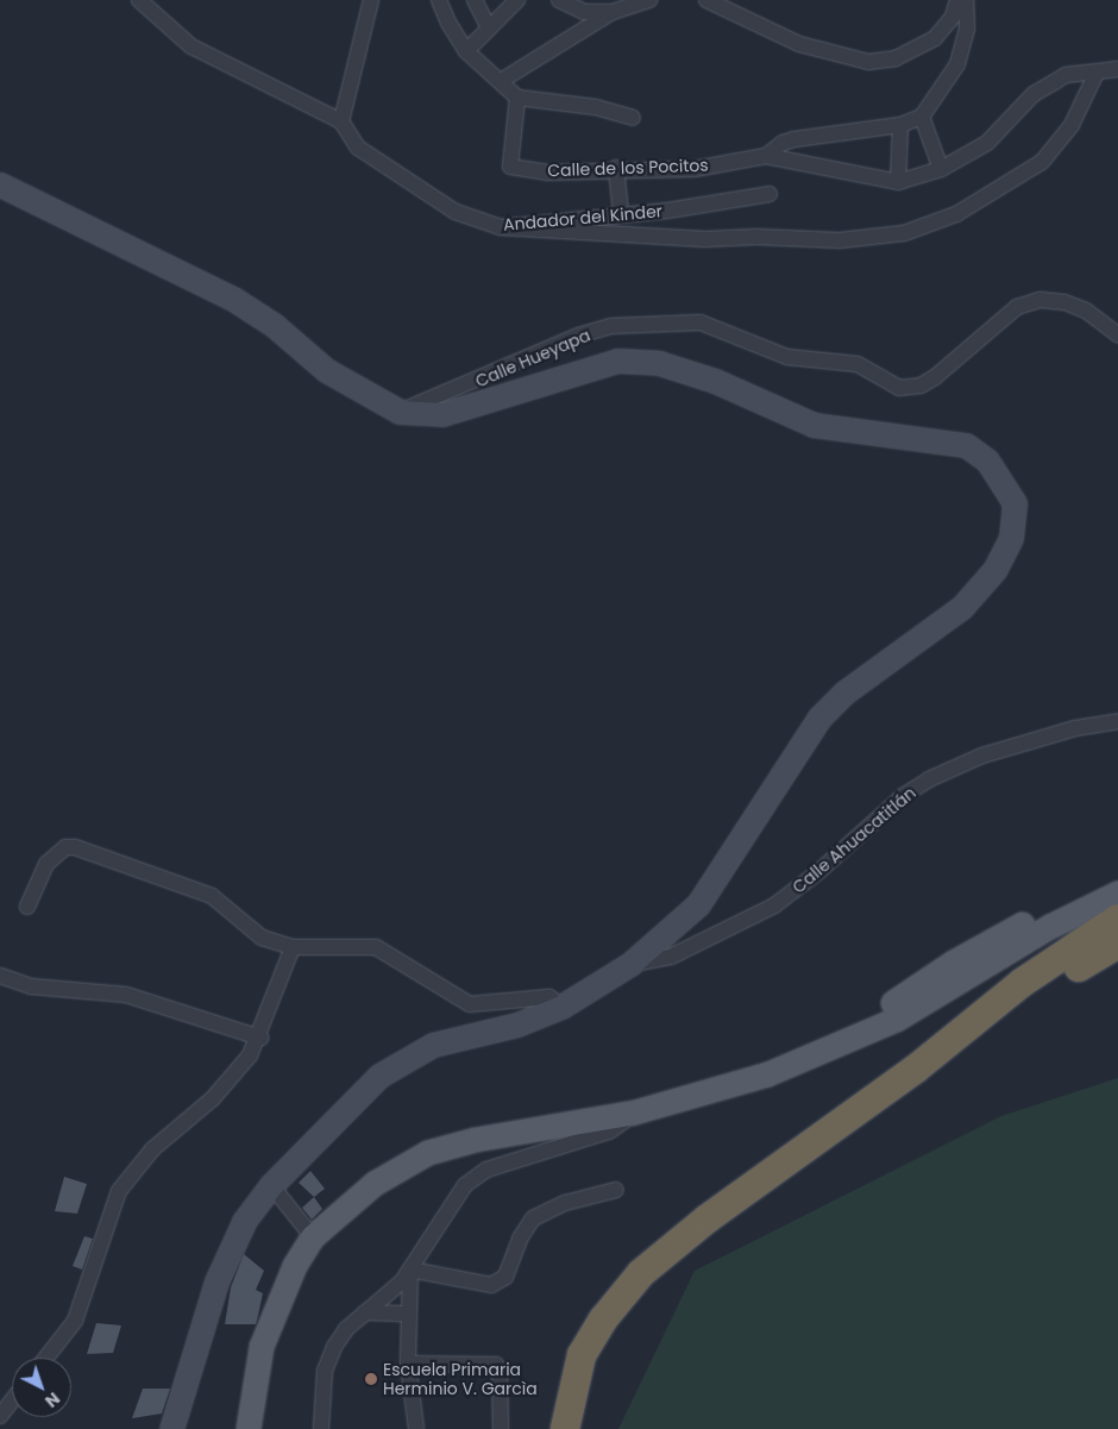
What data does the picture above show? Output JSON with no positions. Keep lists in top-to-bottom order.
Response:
{
  "streets": {
    "street": [
      "Calle de los Pocitos",
      "Andador del Kinder",
      "Calle Hueyapa",
      "Calle Ahuacatitlán"
    ]
  },
  "places": ["Escuela Primaria Herminio V. Garcìa"],
  "north": "bottom right"
}
